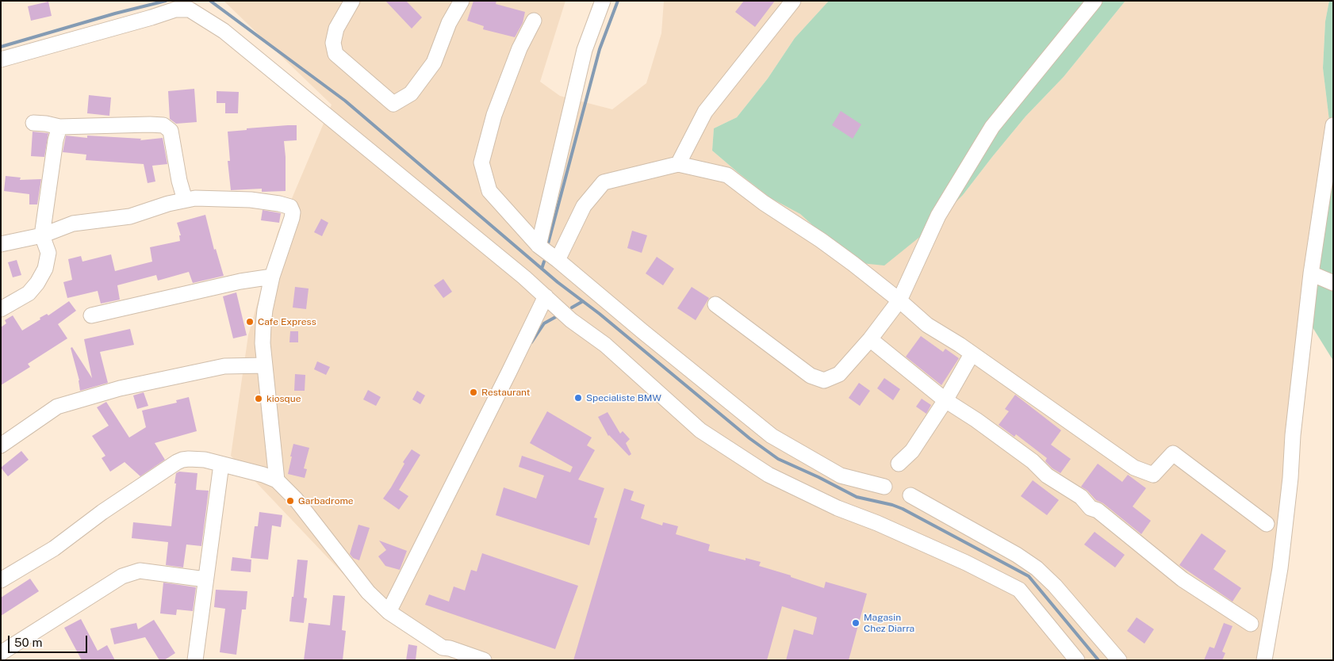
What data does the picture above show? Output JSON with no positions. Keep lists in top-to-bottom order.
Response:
{
  "places": [
    "Cafe Express",
    "Restaurant",
    "Specialiste BMW",
    "kiosque",
    "Garbadrome",
    "Magasin Chez Diarra"
  ],
  "scale_bar": "50 m"
}
